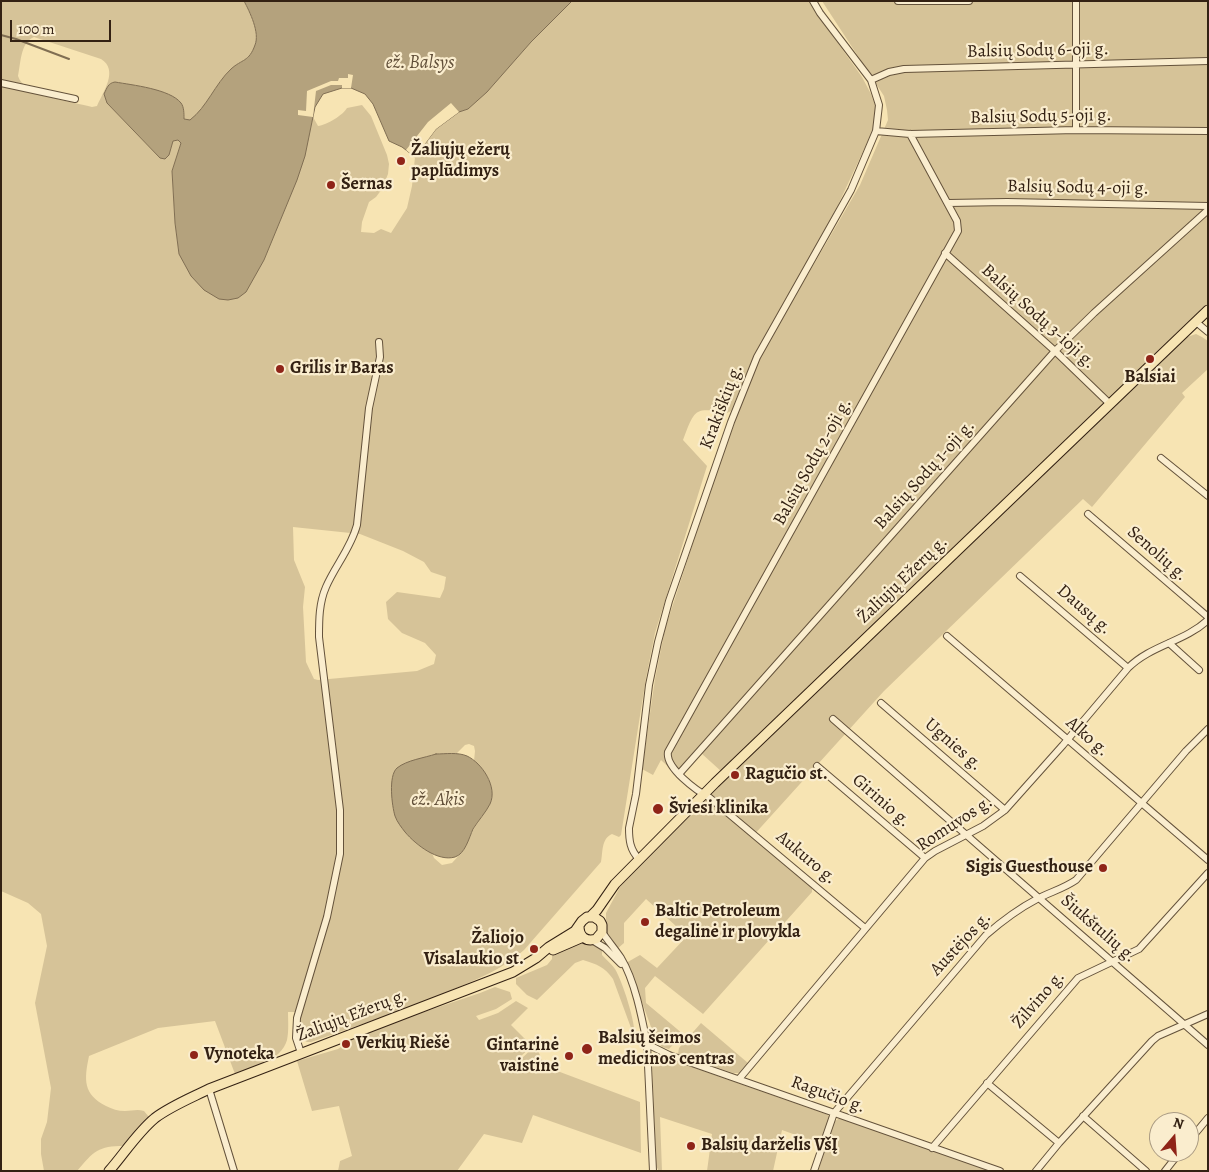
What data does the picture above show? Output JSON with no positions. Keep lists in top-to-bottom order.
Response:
{
  "streets": {
    "main road": ["Žaliųjų Ežerų g."],
    "street": [
      "Balsių Sodų 6-oji g.",
      "Balsių Sodų 5-oji g.",
      "Balsių Sodų 4-oji g.",
      "Balsių Sodų 3-ioji g.",
      "Krakiškių g.",
      "Balsių Sodų 2-oji g.",
      "Balsių Sodų 1-oji g.",
      "Senolių g.",
      "Dausų g.",
      "Alko g.",
      "Ugnies g.",
      "Girinio g.",
      "Romuvos g.",
      "Aukuro g.",
      "Šiukštulių g.",
      "Austėjos g.",
      "Žilvino g.",
      "Ragučio g."
    ]
  },
  "crossings": [
    ["Balsių Sodų 6-oji g.", "Krakiškių g."],
    ["Balsių Sodų 5-oji g.", "Krakiškių g."],
    ["Balsių Sodų 5-oji g.", "Balsių Sodų 2-oji g."],
    ["Balsių Sodų 4-oji g.", "Balsių Sodų 2-oji g."],
    ["Balsių Sodų 4-oji g.", "Balsių Sodų 1-oji g."],
    ["Balsių Sodų 3-ioji g.", "Balsių Sodų 2-oji g."],
    ["Balsių Sodų 3-ioji g.", "Balsių Sodų 1-oji g."],
    ["Balsių Sodų 3-ioji g.", "Žaliųjų Ežerų g."],
    ["Krakiškių g.", "Žaliųjų Ežerų g."],
    ["Balsių Sodų 2-oji g.", "Balsių Sodų 1-oji g."],
    ["Balsių Sodų 2-oji g.", "Žaliųjų Ežerų g."],
    ["Balsių Sodų 2-oji g.", "Aukuro g."],
    ["Senolių g.", "Romuvos g."],
    ["Žaliųjų Ežerų g.", "Aukuro g."],
    ["Dausų g.", "Romuvos g."],
    ["Alko g.", "Romuvos g."],
    ["Alko g.", "Austėjos g."],
    ["Ugnies g.", "Romuvos g."],
    ["Girinio g.", "Romuvos g."],
    ["Romuvos g.", "Aukuro g."],
    ["Romuvos g.", "Šiukštulių g."],
    ["Romuvos g.", "Ragučio g."],
    ["Šiukštulių g.", "Austėjos g."],
    ["Šiukštulių g.", "Žilvino g."],
    ["Austėjos g.", "Ragučio g."],
    ["Žilvino g.", "Ragučio g."]
  ],
  "water": ["ež. Balsys", "ež. Akis"],
  "places": [
    "Žaliųjų ežerų paplūdimys",
    "Šernas",
    "Balsiai",
    "Grilis ir Baras",
    "Ragučio st.",
    "Šviesi klinika",
    "Sigis Guesthouse",
    "Baltic Petroleum degalinė ir plovykla",
    "Žaliojo Visalaukio st.",
    "Verkių Riešė",
    "Balsių šeimos medicinos centras",
    "Vynoteka",
    "Gintarinė vaistinė",
    "Balsių darželis VšĮ"
  ],
  "scale_bar": "100 m",
  "north": "top"
}
